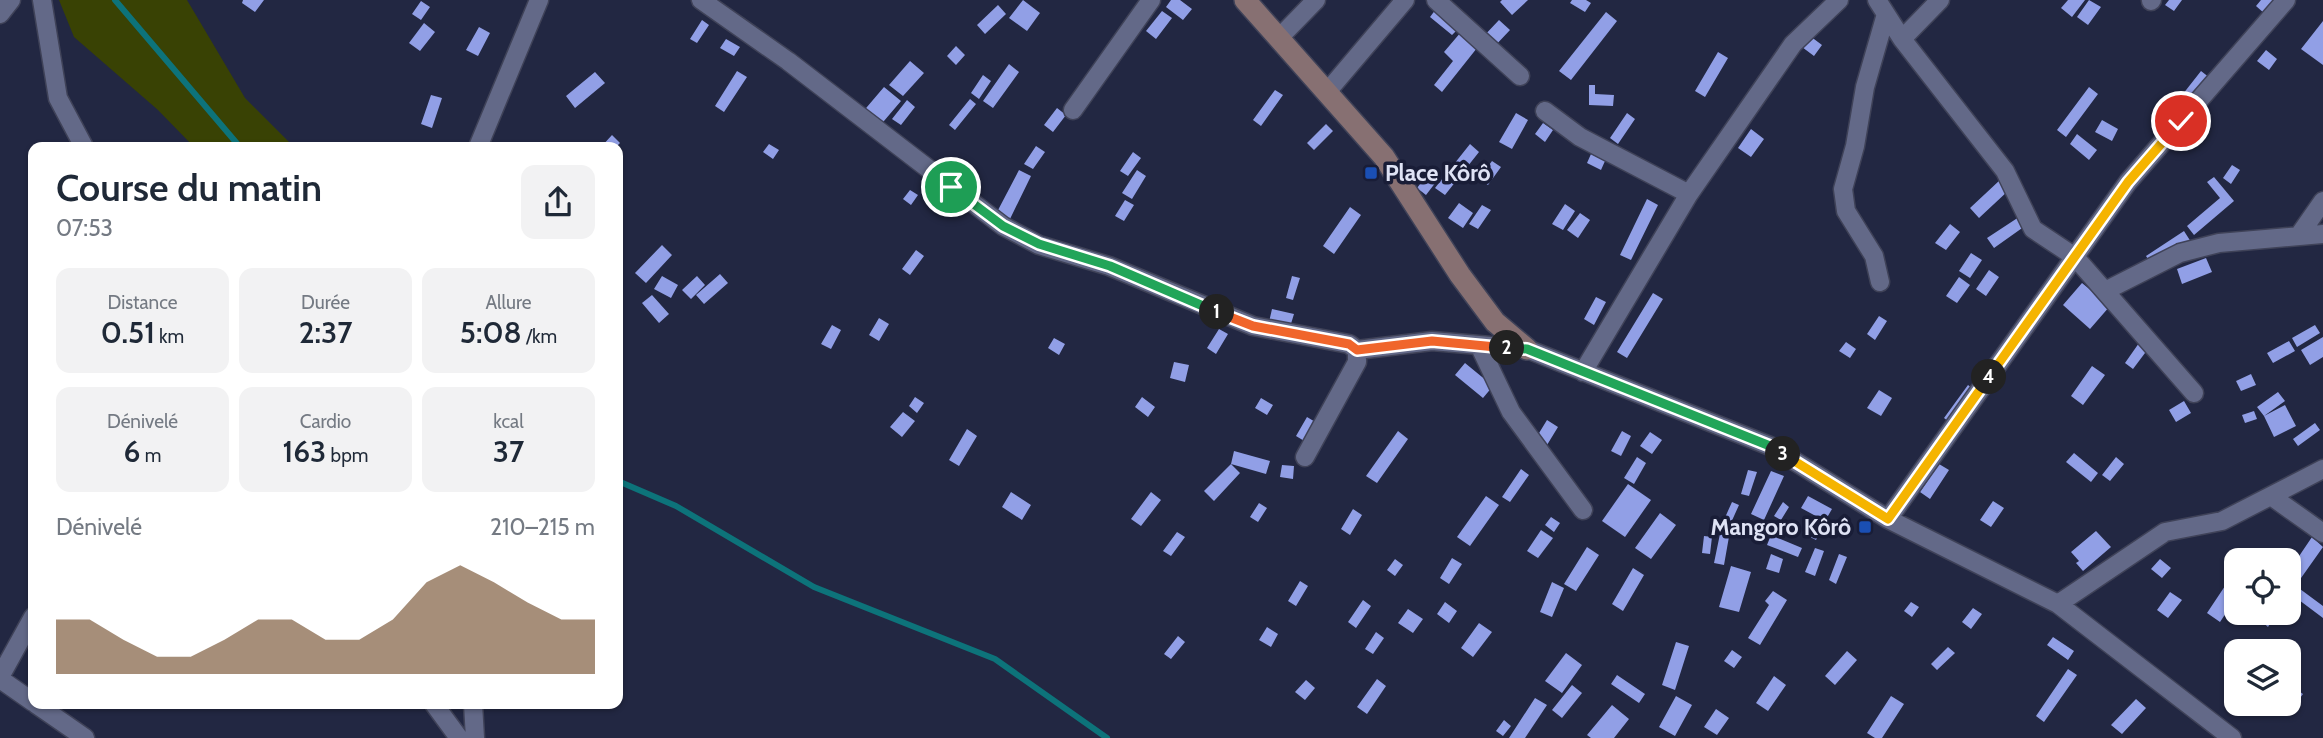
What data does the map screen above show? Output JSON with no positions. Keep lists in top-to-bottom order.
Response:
{
  "places": {
    "transit": ["Place Kôrô", "Mangoro Kôrô"]
  },
  "page": {
    "heading": ["Course du matin", "07:53"],
    "stats": [
      ["Distance", "0.51 km"],
      ["Durée", "2:37"],
      ["Allure", "5:08 /km"],
      ["Dénivelé", "6 m"],
      ["Cardio", "163 bpm"],
      ["kcal", "37"]
    ],
    "pins": [
      "1",
      "2",
      "4",
      "3"
    ],
    "chart": ["Dénivelé", "210–215 m"]
  }
}
